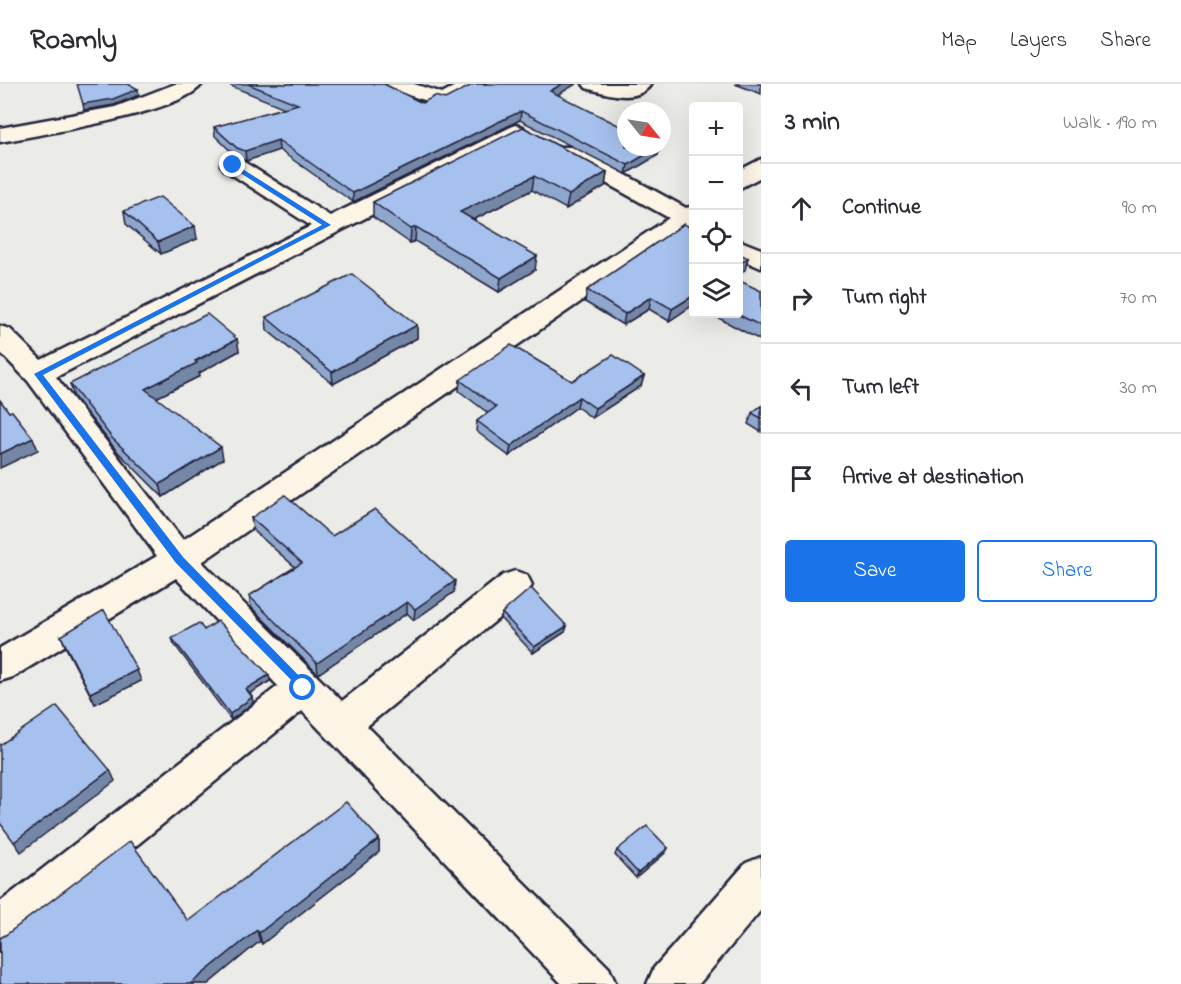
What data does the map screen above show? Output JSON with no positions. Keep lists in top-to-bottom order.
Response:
{
  "north": "bottom right",
  "page": {
    "header": "Roamly",
    "nav": ["Map", "Layers", "Share"],
    "heading": ["3 min", "Walk · 190 m"],
    "map_buttons": ["+", "−"],
    "list": [
      ["Continue", "90 m"],
      ["Turn right", "70 m"],
      ["Turn left", "30 m"],
      "Arrive at destination"
    ],
    "buttons": ["Save", "Share"]
  }
}
